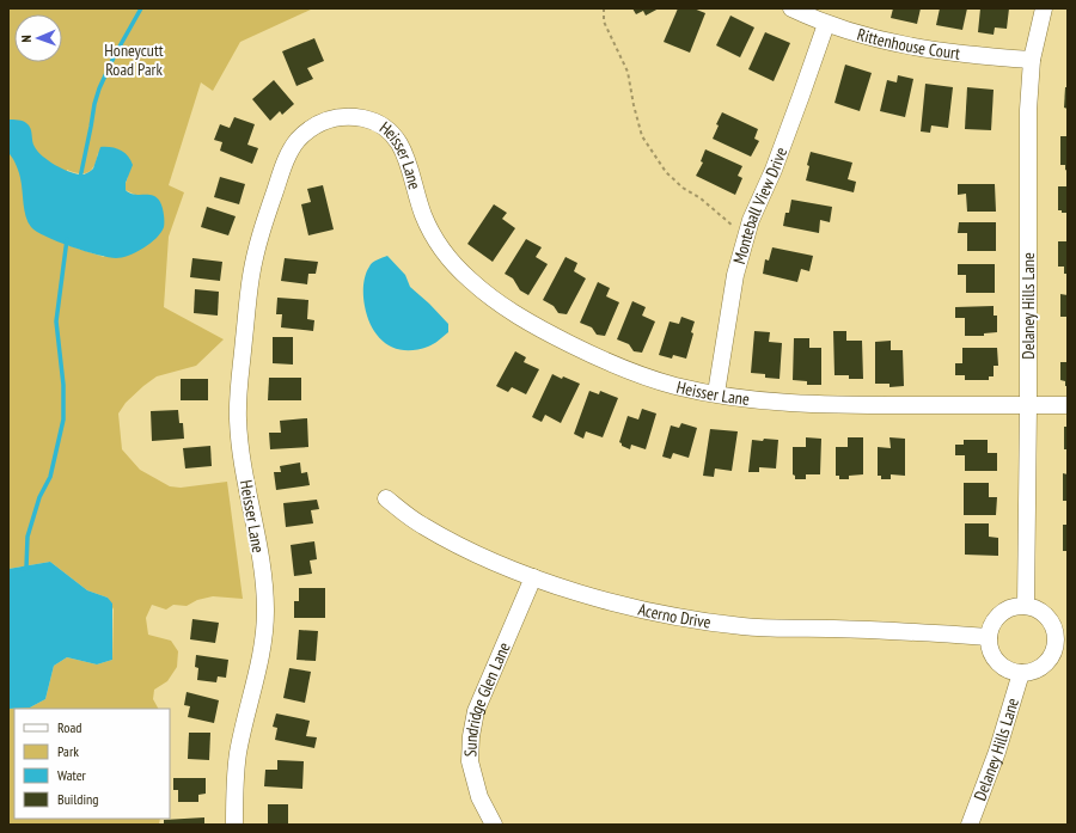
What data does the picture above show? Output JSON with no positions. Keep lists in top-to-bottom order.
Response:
{
  "streets": {
    "street": [
      "Rittenhouse Court",
      "Heisser Lane",
      "Monteball View Drive",
      "Delaney Hills Lane",
      "Acerno Drive",
      "Sundridge Glen Lane"
    ]
  },
  "crossings": [
    ["Rittenhouse Court", "Monteball View Drive"],
    ["Rittenhouse Court", "Delaney Hills Lane"],
    ["Heisser Lane", "Monteball View Drive"],
    ["Heisser Lane", "Delaney Hills Lane"],
    ["Delaney Hills Lane", "Acerno Drive"],
    ["Acerno Drive", "Sundridge Glen Lane"]
  ],
  "parks": ["Honeycutt Road Park"],
  "legend": [
    "Road",
    "Park",
    "Water",
    "Building"
  ],
  "north": "left"
}
